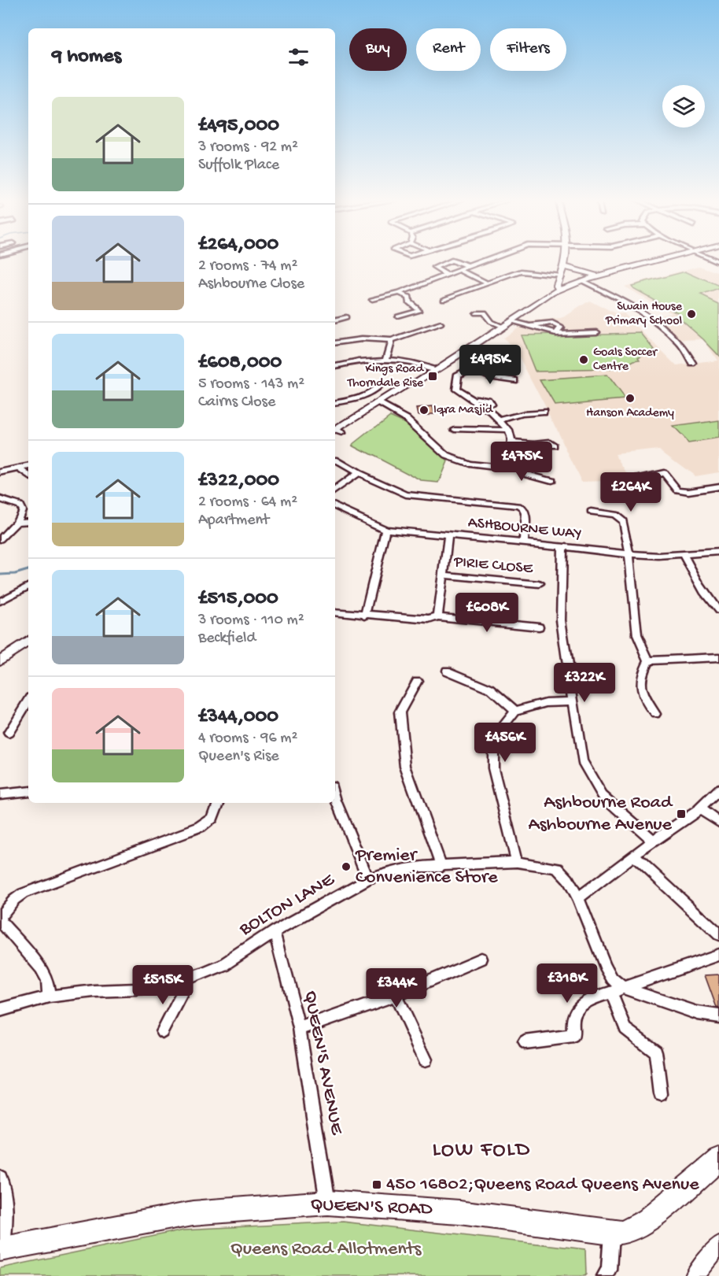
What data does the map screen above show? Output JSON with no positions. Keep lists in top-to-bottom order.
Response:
{
  "streets": {
    "highway": ["QUEEN'S ROAD"],
    "street": [
      "ASHBOURNE WAY",
      "PIRIE CLOSE",
      "BOLTON LANE",
      "QUEEN'S AVENUE"
    ]
  },
  "crossings": [
    ["BOLTON LANE", "QUEEN'S AVENUE"],
    ["QUEEN'S AVENUE", "QUEEN'S ROAD"]
  ],
  "districts": ["LOW FOLD"],
  "parks": ["Queens Road Allotments"],
  "places": {
    "other": [
      "Swain House Primary School",
      "Goals Soccer Centre",
      "Hanson Academy",
      "Iqra Masjid",
      "Premier Convenience Store"
    ],
    "transit": ["Kings Road Thorndale Rise", "Ashbourne Road Ashbourne Avenue", "450 16802;Queens Road Queens Avenue"]
  },
  "page": {
    "chip": ["Buy", "Rent", "Filters"],
    "heading": "9 homes",
    "list": [
      {
        "name": "£495,000",
        "note": "3 rooms · 92 m² · Suffolk Place"
      },
      {
        "name": "£264,000",
        "note": "2 rooms · 74 m² · Ashbourne Close"
      },
      {
        "name": "£608,000",
        "note": "5 rooms · 143 m² · Cairns Close"
      },
      {
        "name": "£322,000",
        "note": "2 rooms · 64 m² · Apartment"
      },
      {
        "name": "£515,000",
        "note": "3 rooms · 110 m² · Beckfield"
      },
      {
        "name": "£344,000",
        "note": "4 rooms · 96 m² · Queen's Rise"
      }
    ],
    "price": [
      "£495K",
      "£475K",
      "£264K",
      "£608K",
      "£322K",
      "£456K",
      "£318K",
      "£515K",
      "£344K"
    ]
  }
}
